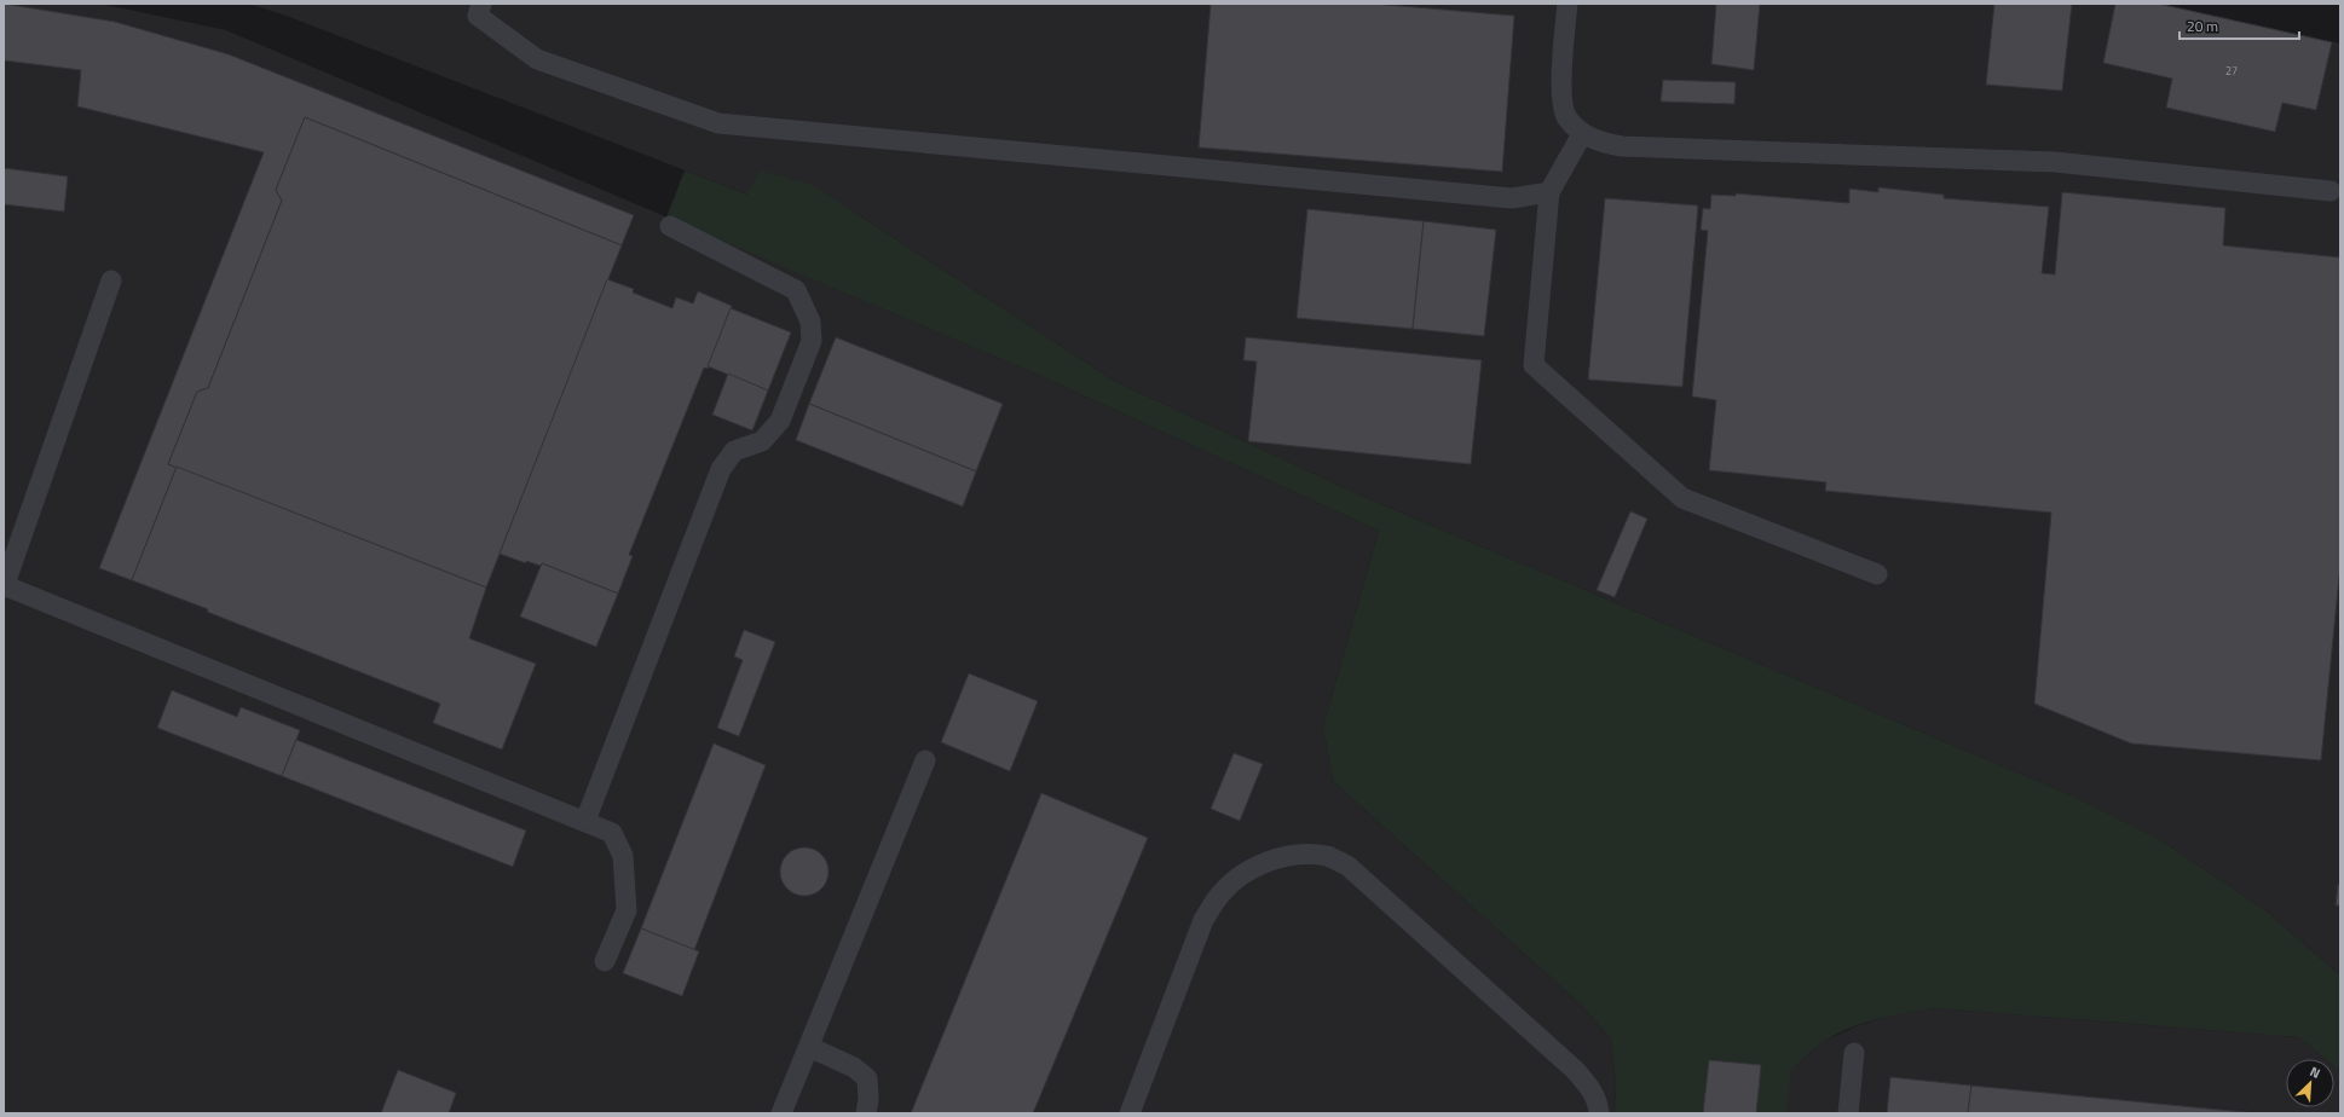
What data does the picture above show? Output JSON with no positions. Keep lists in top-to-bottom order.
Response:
{
  "house_numbers": ["27"],
  "scale_bar": "20 m",
  "north": "top right"
}
